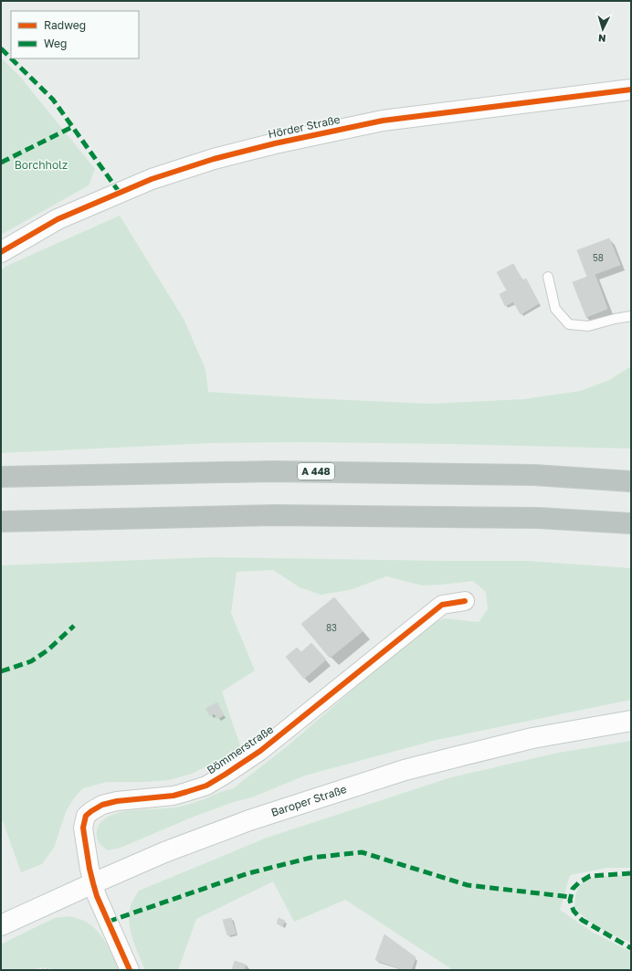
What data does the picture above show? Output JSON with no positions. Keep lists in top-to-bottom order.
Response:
{
  "streets": {
    "highway": ["A 448"],
    "main road": ["Hörder Straße", "Baroper Straße"],
    "street": ["Bömmerstraße"]
  },
  "crossings": [
    ["Bömmerstraße", "Baroper Straße"]
  ],
  "parks": ["Borchholz"],
  "house_numbers": ["58", "83"],
  "legend": ["Radweg", "Weg"],
  "north": "bottom"
}
